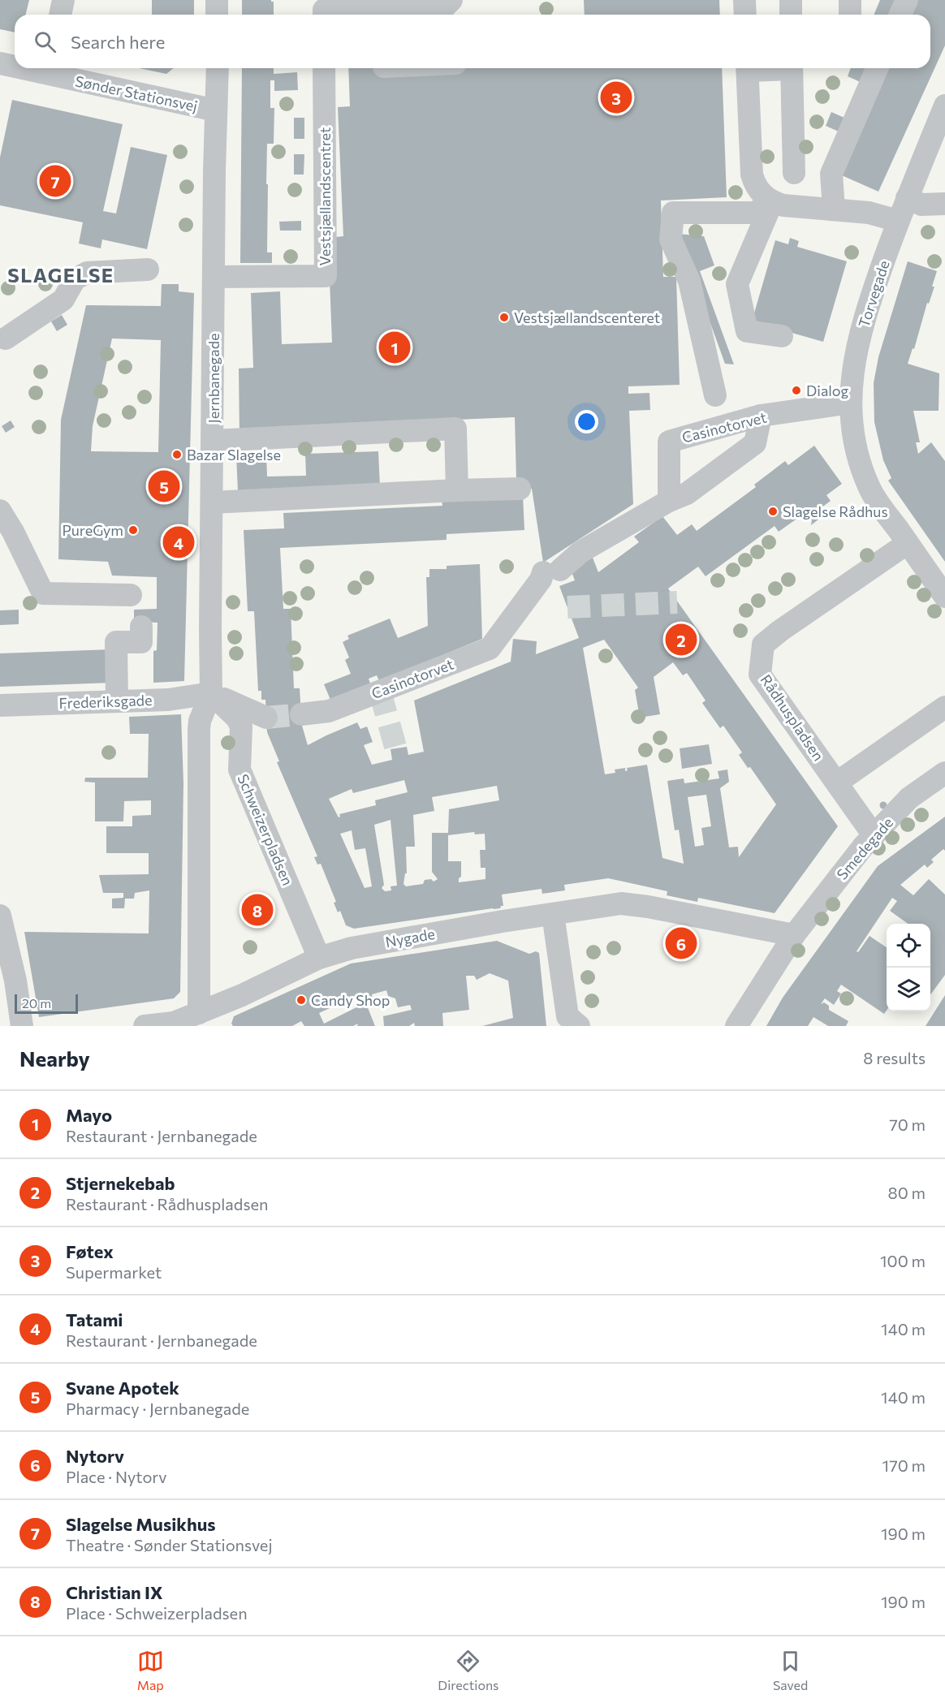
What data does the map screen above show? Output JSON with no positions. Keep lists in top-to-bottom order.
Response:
{
  "streets": {
    "street": [
      "Sønder Stationsvej",
      "Vestsjællandscentret",
      "Torvegade",
      "Jernbanegade",
      "Casinotorvet",
      "Frederiksgade",
      "Rådhuspladsen",
      "Schweizerpladsen",
      "Smedegade",
      "Nygade"
    ]
  },
  "crossings": [
    ["Sønder Stationsvej", "Jernbanegade"],
    ["Vestsjællandscentret", "Jernbanegade"],
    ["Torvegade", "Casinotorvet"],
    ["Torvegade", "Rådhuspladsen"],
    ["Jernbanegade", "Frederiksgade"],
    ["Jernbanegade", "Schweizerpladsen"],
    ["Frederiksgade", "Schweizerpladsen"],
    ["Rådhuspladsen", "Smedegade"],
    ["Schweizerpladsen", "Nygade"],
    ["Smedegade", "Nygade"]
  ],
  "districts": ["SLAGELSE"],
  "places": [
    "Vestsjællandscenteret",
    "Dialog",
    "Bazar Slagelse",
    "Slagelse Rådhus",
    "PureGym",
    "Candy Shop"
  ],
  "scale_bar": "20 m",
  "page": {
    "search": "Search here",
    "pins": [
      "3",
      "7",
      "1",
      "5",
      "4",
      "2",
      "8",
      "6"
    ],
    "scale": "20 m",
    "heading": ["Nearby", "8 results"],
    "list": [
      {
        "mark": "1",
        "name": "Mayo",
        "note": "Restaurant · Jernbanegade",
        "value": "70 m"
      },
      {
        "mark": "2",
        "name": "Stjernekebab",
        "note": "Restaurant · Rådhuspladsen",
        "value": "80 m"
      },
      {
        "mark": "3",
        "name": "Føtex",
        "note": "Supermarket",
        "value": "100 m"
      },
      {
        "mark": "4",
        "name": "Tatami",
        "note": "Restaurant · Jernbanegade",
        "value": "140 m"
      },
      {
        "mark": "5",
        "name": "Svane Apotek",
        "note": "Pharmacy · Jernbanegade",
        "value": "140 m"
      },
      {
        "mark": "6",
        "name": "Nytorv",
        "note": "Place · Nytorv",
        "value": "170 m"
      },
      {
        "mark": "7",
        "name": "Slagelse Musikhus",
        "note": "Theatre · Sønder Stationsvej",
        "value": "190 m"
      },
      {
        "mark": "8",
        "name": "Christian IX",
        "note": "Place · Schweizerpladsen",
        "value": "190 m"
      }
    ],
    "nav": ["Map", "Directions", "Saved"]
  }
}
